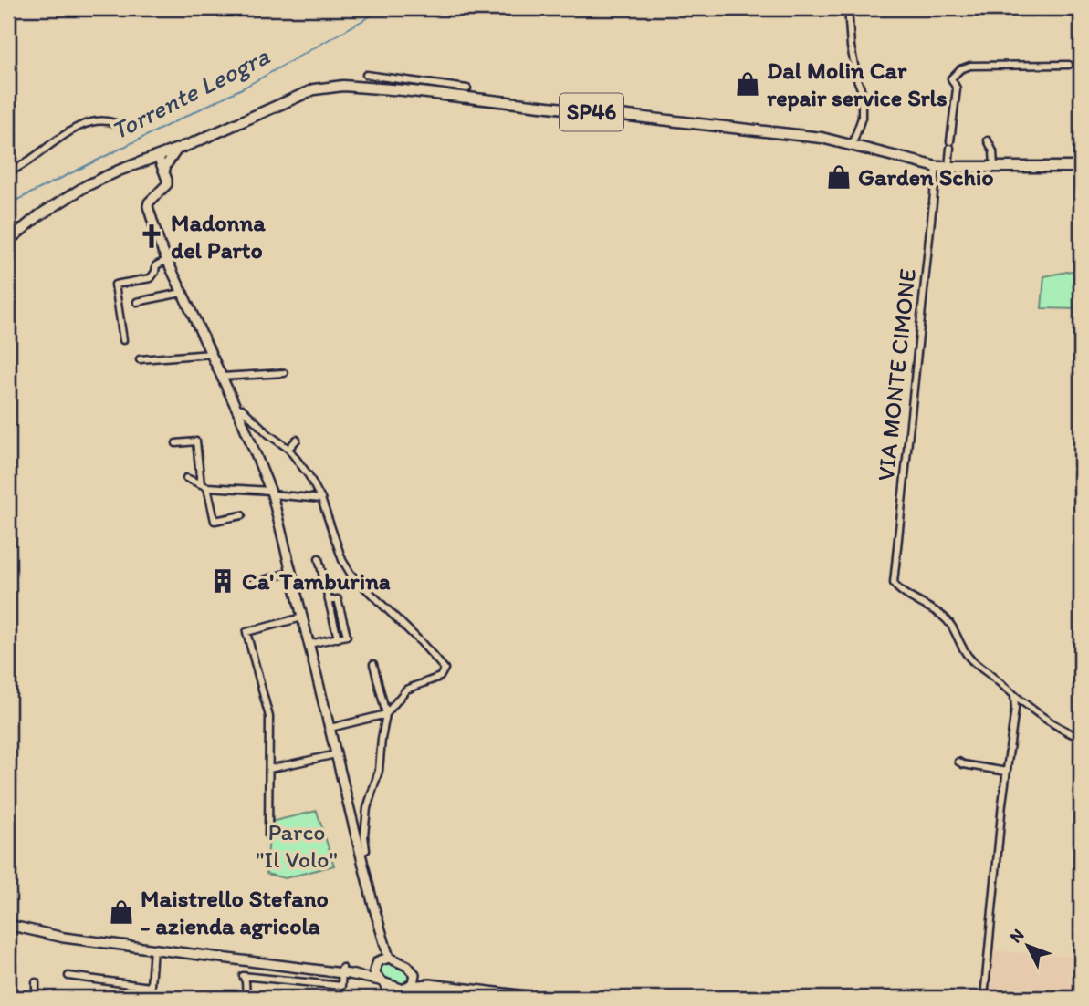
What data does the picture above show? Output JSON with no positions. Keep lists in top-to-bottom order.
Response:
{
  "streets": {
    "main road": ["SP46"],
    "street": ["VIA MONTE CIMONE"]
  },
  "crossings": [
    ["SP46", "VIA MONTE CIMONE"]
  ],
  "water": ["Torrente Leogra"],
  "parks": ["Parco \"Il Volo\""],
  "places": {
    "shop": ["Dal Molin Car repair service Srls", "Garden Schio", "Maistrello Stefano - azienda agricola"],
    "church": ["Madonna del Parto"],
    "building": ["Ca' Tamburina"]
  },
  "north": "top left"
}
